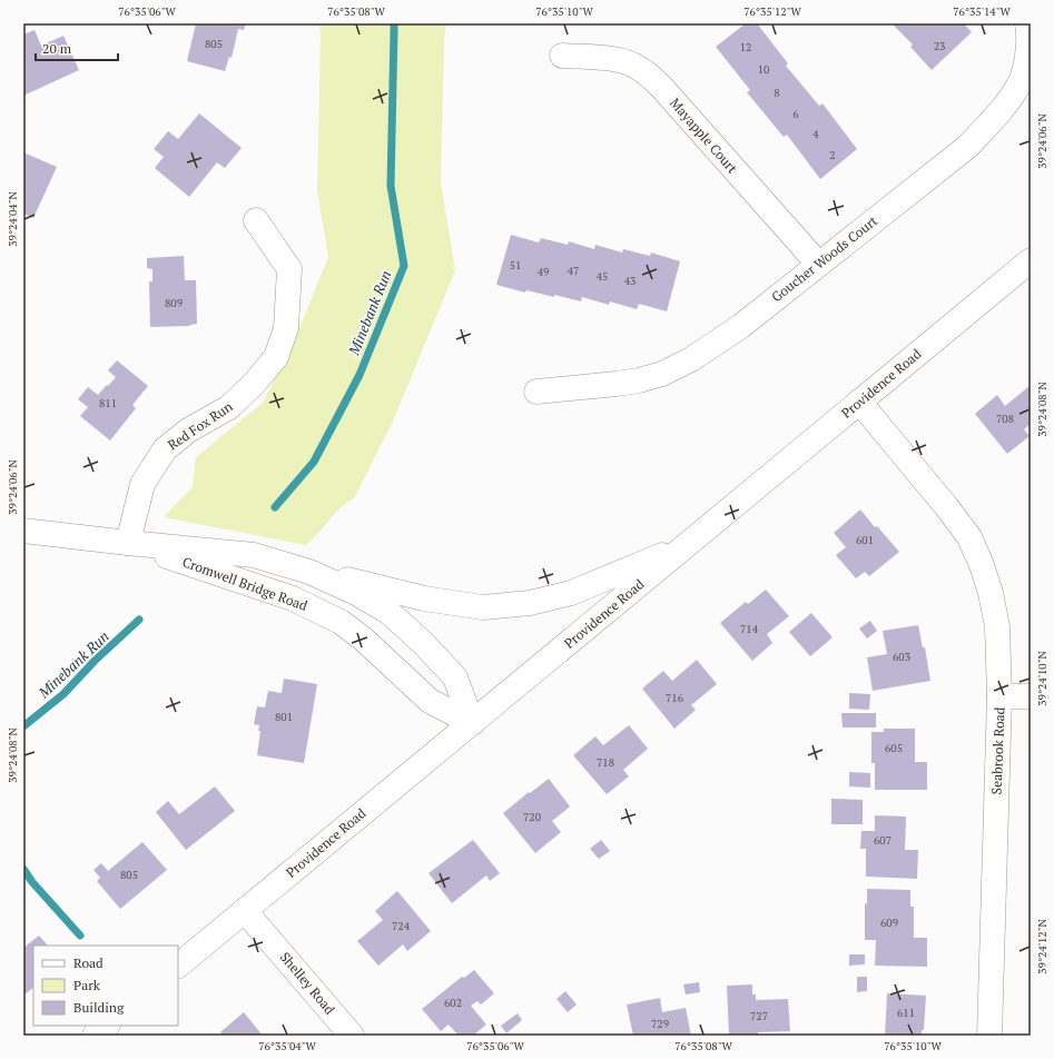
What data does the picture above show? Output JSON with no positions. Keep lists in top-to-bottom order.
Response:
{
  "streets": {
    "street": [
      "Mayapple Court",
      "Goucher Woods Court",
      "Providence Road",
      "Red Fox Run",
      "Cromwell Bridge Road",
      "Seabrook Road",
      "Shelley Road"
    ]
  },
  "crossings": [
    ["Mayapple Court", "Goucher Woods Court"],
    ["Providence Road", "Cromwell Bridge Road"],
    ["Providence Road", "Seabrook Road"],
    ["Providence Road", "Shelley Road"],
    ["Red Fox Run", "Cromwell Bridge Road"]
  ],
  "water": ["Minebank Run"],
  "house_numbers": [
    "805",
    "23",
    "12",
    "10",
    "8",
    "6",
    "4",
    "2",
    "51",
    "47",
    "49",
    "45",
    "43",
    "809",
    "811",
    "708",
    "601",
    "714",
    "603",
    "716",
    "801",
    "605",
    "718",
    "720",
    "607",
    "805",
    "609",
    "724",
    "602",
    "611",
    "727",
    "729"
  ],
  "legend": ["Road", "Park", "Building"],
  "scale_bar": "20 m",
  "coordinates": [
    "76°35'06\"W",
    "76°35'08\"W",
    "76°35'10\"W",
    "76°35'12\"W",
    "76°35'14\"W",
    "39°24'06\"N",
    "39°24'04\"N",
    "39°24'08\"N",
    "39°24'10\"N",
    "39°24'12\"N",
    "76°35'04\"W"
  ]
}
